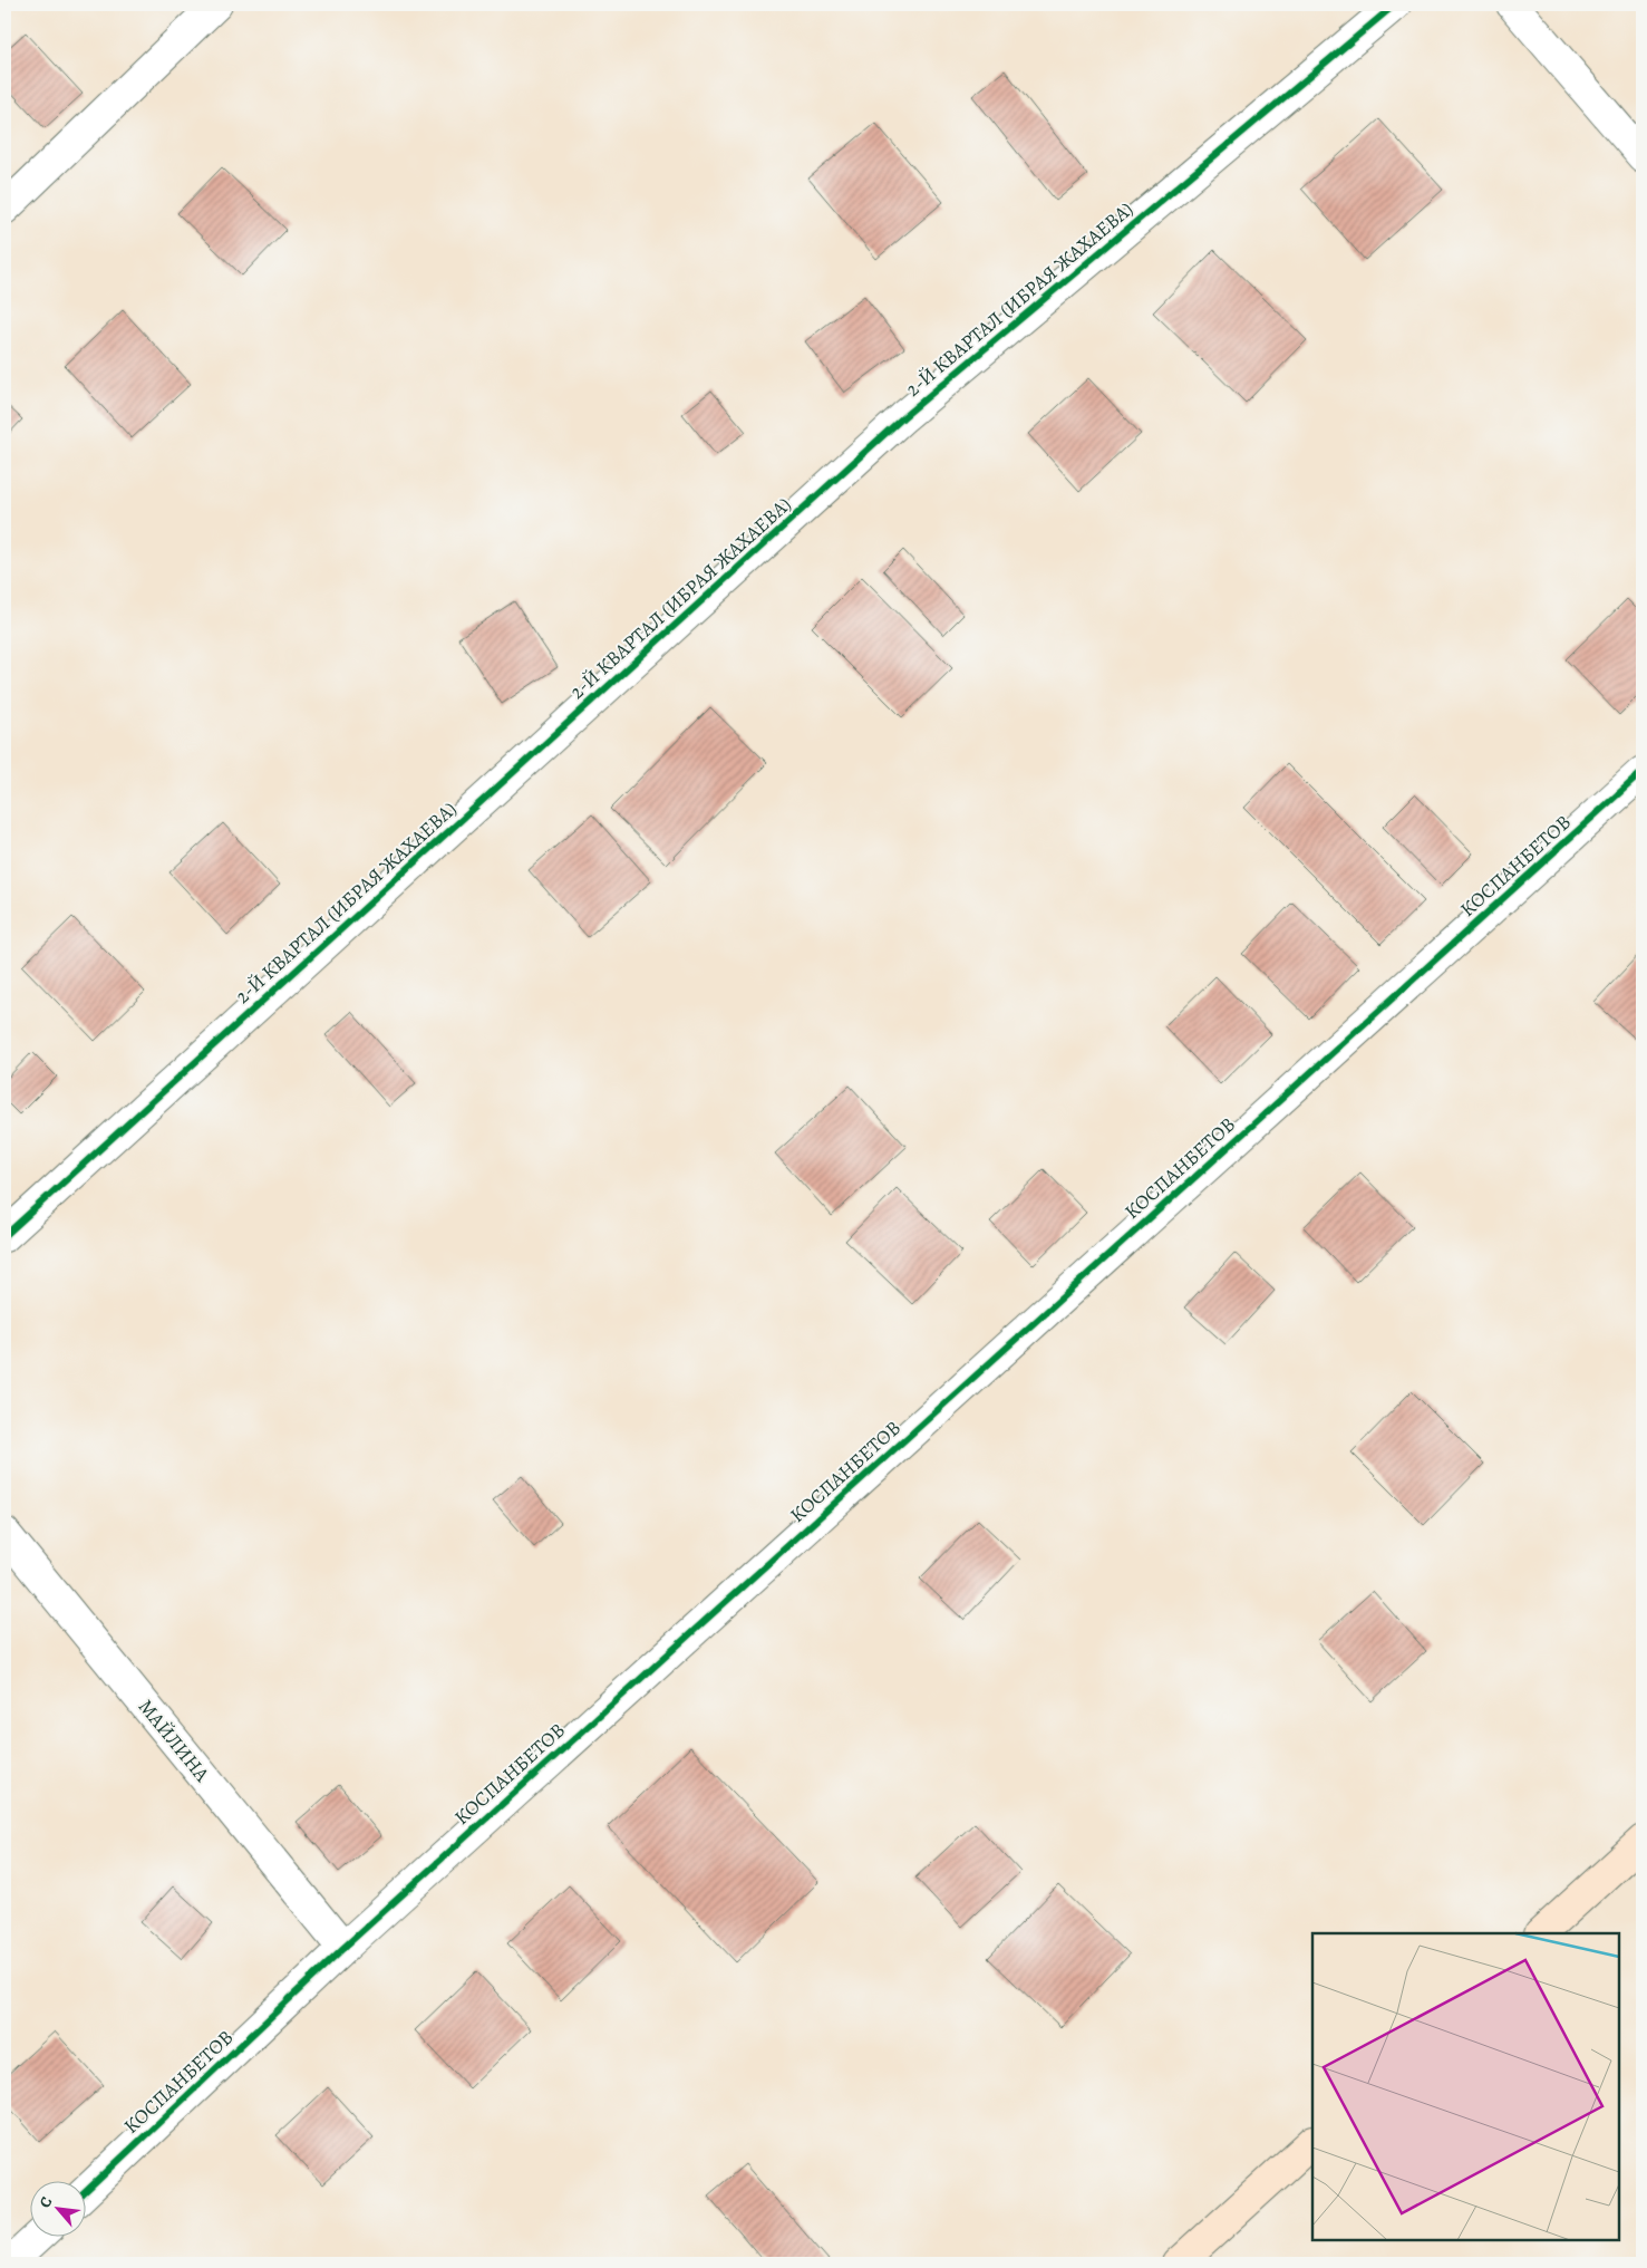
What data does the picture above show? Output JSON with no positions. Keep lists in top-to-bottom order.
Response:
{
  "streets": {
    "street": ["2-Й КВАРТАЛ (ИБРАЯ ЖАХАЕВА)", "КОСПАНБЕТОВ", "МАЙЛИНА"]
  },
  "crossings": [
    ["КОСПАНБЕТОВ", "МАЙЛИНА"]
  ],
  "north": "top left"
}
